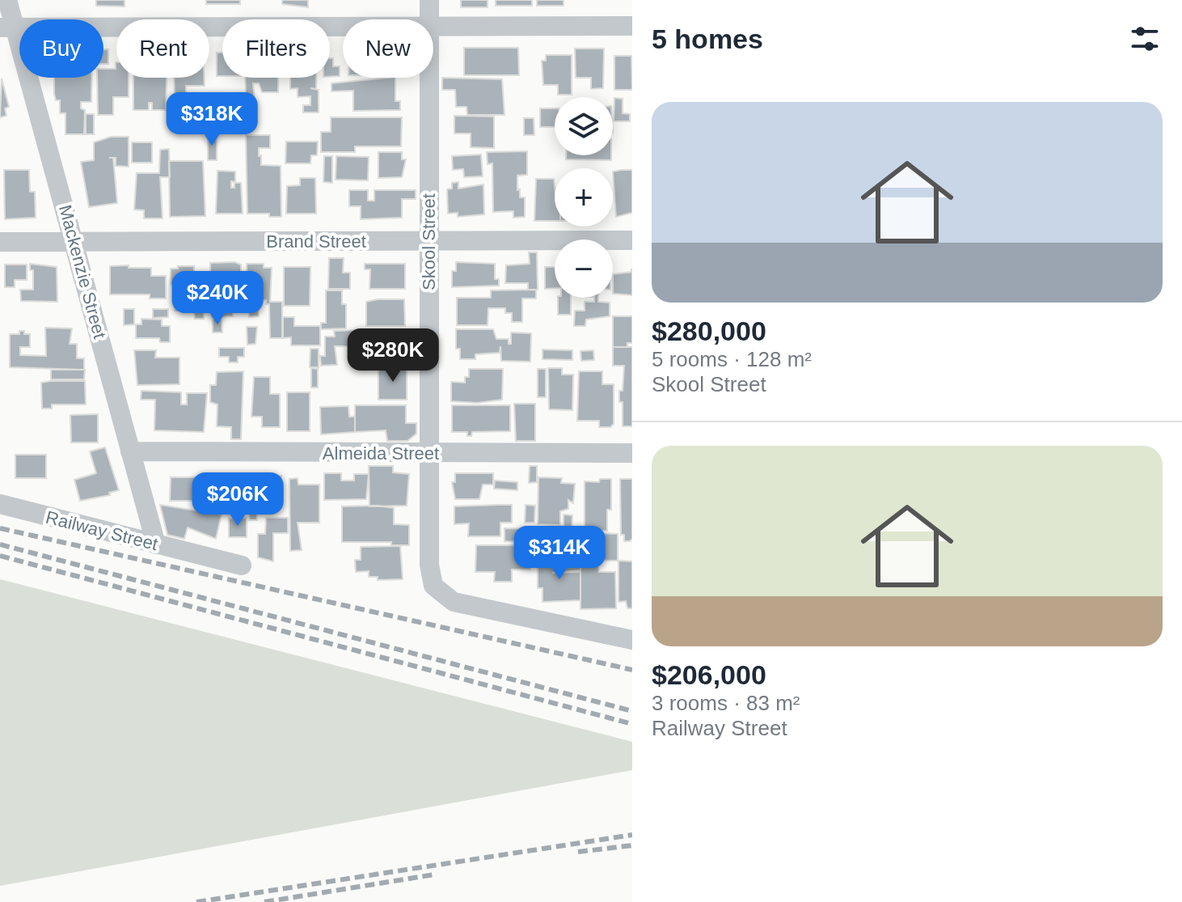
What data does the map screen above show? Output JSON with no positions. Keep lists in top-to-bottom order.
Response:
{
  "streets": {
    "street": [
      "Brand Street",
      "Skool Street",
      "Mackenzie Street",
      "Almeida Street",
      "Railway Street"
    ]
  },
  "crossings": [
    ["Brand Street", "Skool Street"],
    ["Brand Street", "Mackenzie Street"],
    ["Skool Street", "Almeida Street"],
    ["Mackenzie Street", "Almeida Street"],
    ["Mackenzie Street", "Railway Street"]
  ],
  "page": {
    "heading": "5 homes",
    "chip": [
      "Buy",
      "Rent",
      "Filters",
      "New"
    ],
    "list": [
      {
        "name": "$280,000",
        "note": "5 rooms · 128 m² · Skool Street"
      },
      {
        "name": "$206,000",
        "note": "3 rooms · 83 m² · Railway Street"
      }
    ],
    "price": [
      "$318K",
      "$240K",
      "$280K",
      "$206K",
      "$314K"
    ],
    "map_buttons": ["+", "−"]
  }
}
